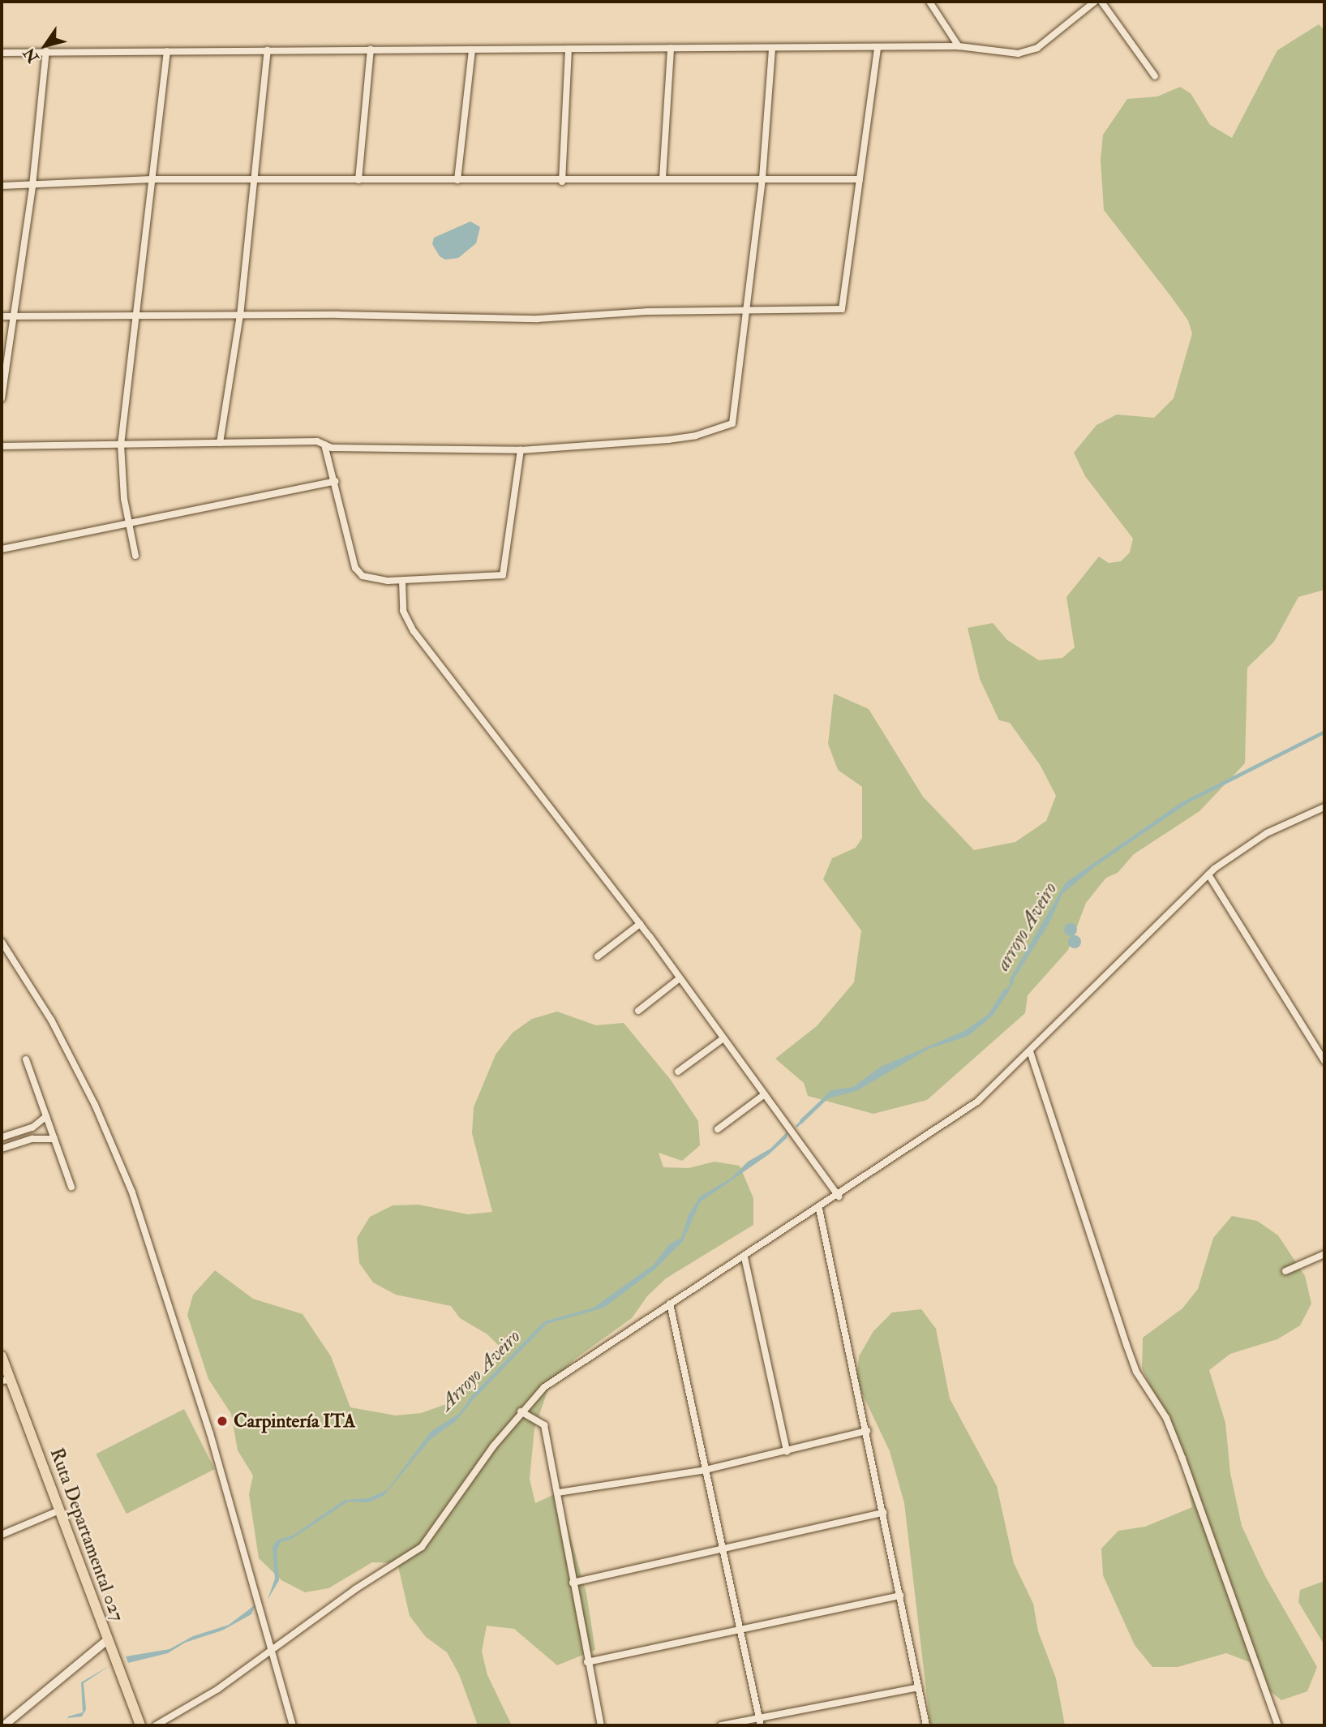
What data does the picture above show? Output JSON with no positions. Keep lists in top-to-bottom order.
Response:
{
  "streets": {
    "main road": ["Ruta Departamental 027"]
  },
  "water": ["arroyo Aveiro", "Arroyo Aveiro"],
  "places": ["Carpintería ITA"],
  "north": "bottom left"
}
